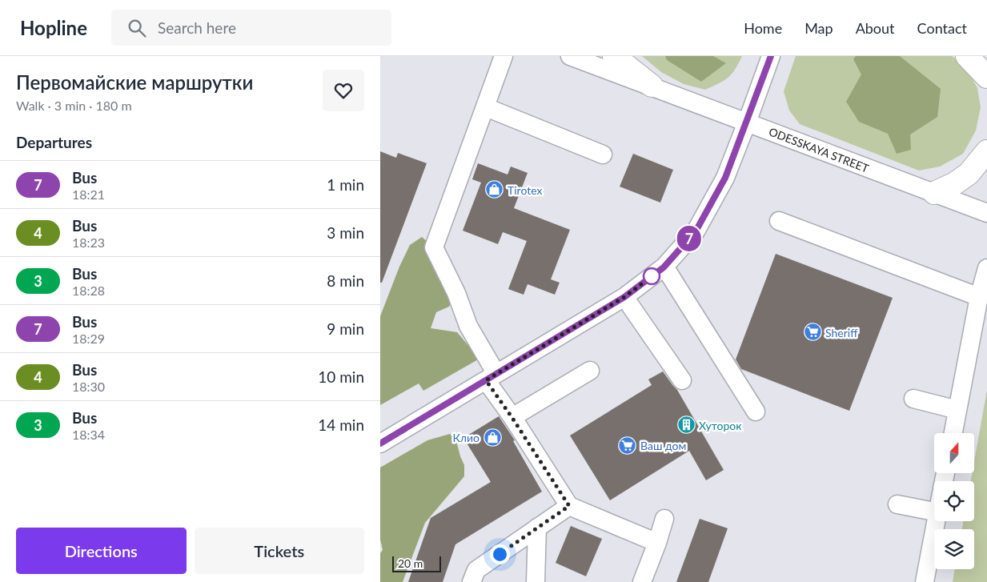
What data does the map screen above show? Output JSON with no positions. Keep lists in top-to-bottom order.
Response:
{
  "streets": {
    "street": ["ODESSKAYA STREET"]
  },
  "places": {
    "shop": ["Tirotex", "Клио"],
    "supermarket": ["Sheriff", "Ваш дом"],
    "building": ["Хуторок"]
  },
  "lines": ["bus line 7"],
  "scale_bar": "20 m",
  "north": "top",
  "page": {
    "header": "Hopline",
    "search": "Search here",
    "nav": [
      "Home",
      "Map",
      "About",
      "Contact"
    ],
    "heading": [
      ["Первомайские маршрутки", "Walk · 3 min · 180 m"],
      "Departures"
    ],
    "on_map": "7",
    "list": [
      {
        "mark": "7",
        "name": "Bus",
        "note": "18:21",
        "value": "1 min"
      },
      {
        "mark": "4",
        "name": "Bus",
        "note": "18:23",
        "value": "3 min"
      },
      {
        "mark": "3",
        "name": "Bus",
        "note": "18:28",
        "value": "8 min"
      },
      {
        "mark": "7",
        "name": "Bus",
        "note": "18:29",
        "value": "9 min"
      },
      {
        "mark": "4",
        "name": "Bus",
        "note": "18:30",
        "value": "10 min"
      },
      {
        "mark": "3",
        "name": "Bus",
        "note": "18:34",
        "value": "14 min"
      }
    ],
    "buttons": ["Directions", "Tickets"],
    "scale": "20 m"
  }
}
